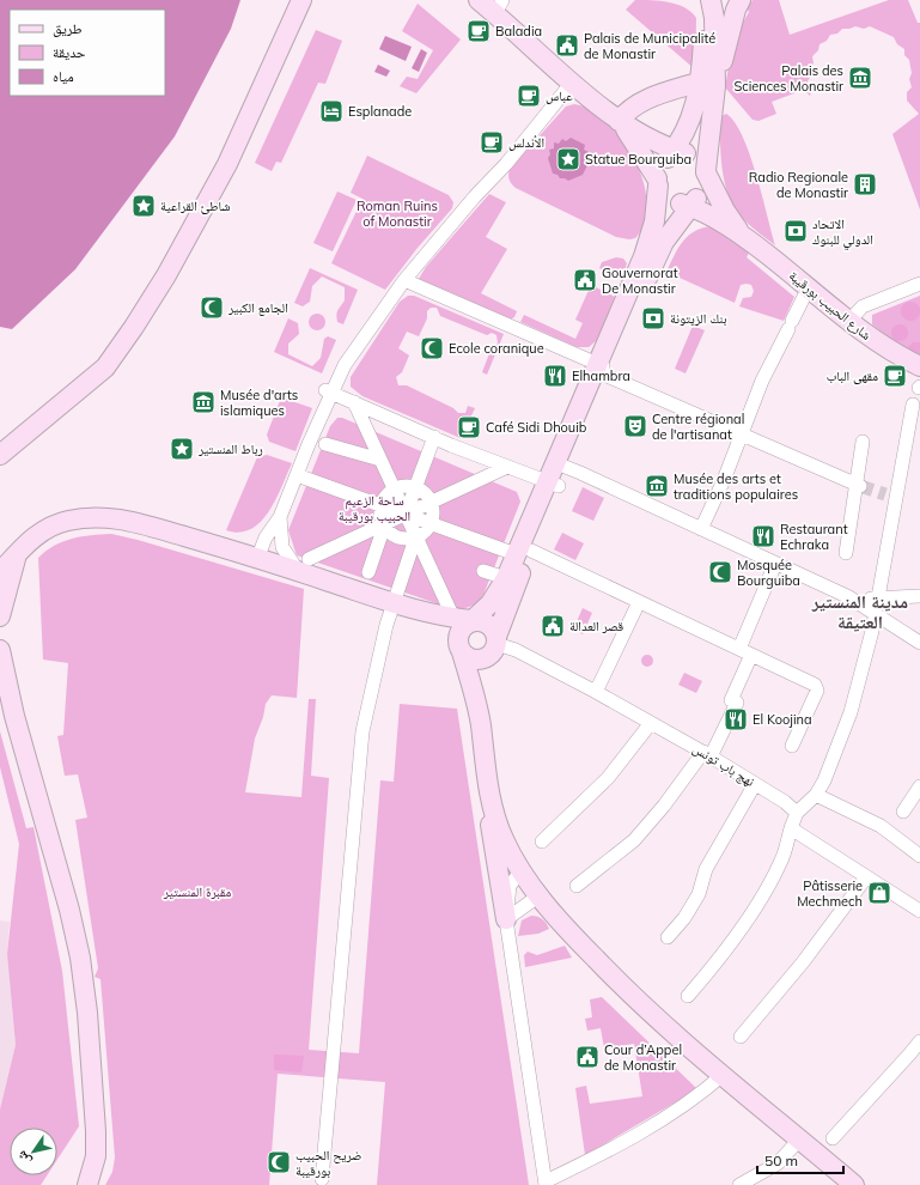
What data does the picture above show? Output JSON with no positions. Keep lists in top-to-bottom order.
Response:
{
  "streets": {
    "main road": ["شارع الحبيب بورقيبة"],
    "street": ["نهج باب تونس"]
  },
  "districts": ["مدينة المنستير العتيقة"],
  "parks": ["Roman Ruins of Monastir", "ساحة الزعيم الحبيب بورقيبة", "مقبرة المنستير"],
  "places": {
    "cafe": [
      "Baladia",
      "عباس",
      "الأندلس",
      "مقهى الباب",
      "Café Sidi Dhouib"
    ],
    "public building": [
      "Palais de Municipalité de Monastir",
      "Gouvernorat De Monastir",
      "قصر العدالة",
      "Cour d’Appel de Monastir"
    ],
    "museum": ["Palais des Sciences Monastir", "Musée d'arts islamiques", "Musée des arts et traditions populaires"],
    "hotel": ["Esplanade"],
    "place": ["Statue Bourguiba", "شاطئ القراعية", "رباط المنستير"],
    "building": ["Radio Regionale de Monastir"],
    "bank": ["الاتحاد الدولي للبنوك", "بنك الزيتونة"],
    "mosque": [
      "الجامع الكبير",
      "Ecole coranique",
      "Mosquée Bourguiba",
      "ضريح الحبيب بورقيبة"
    ],
    "restaurant": ["Elhambra", "Restaurant Echraka", "El Koojina"],
    "theatre": ["Centre régional de l'artisanat"],
    "shop": ["Pâtisserie Mechmech"]
  },
  "legend": ["طريق", "حديقة", "مياه"],
  "scale_bar": "50 m",
  "north": "bottom left"
}
